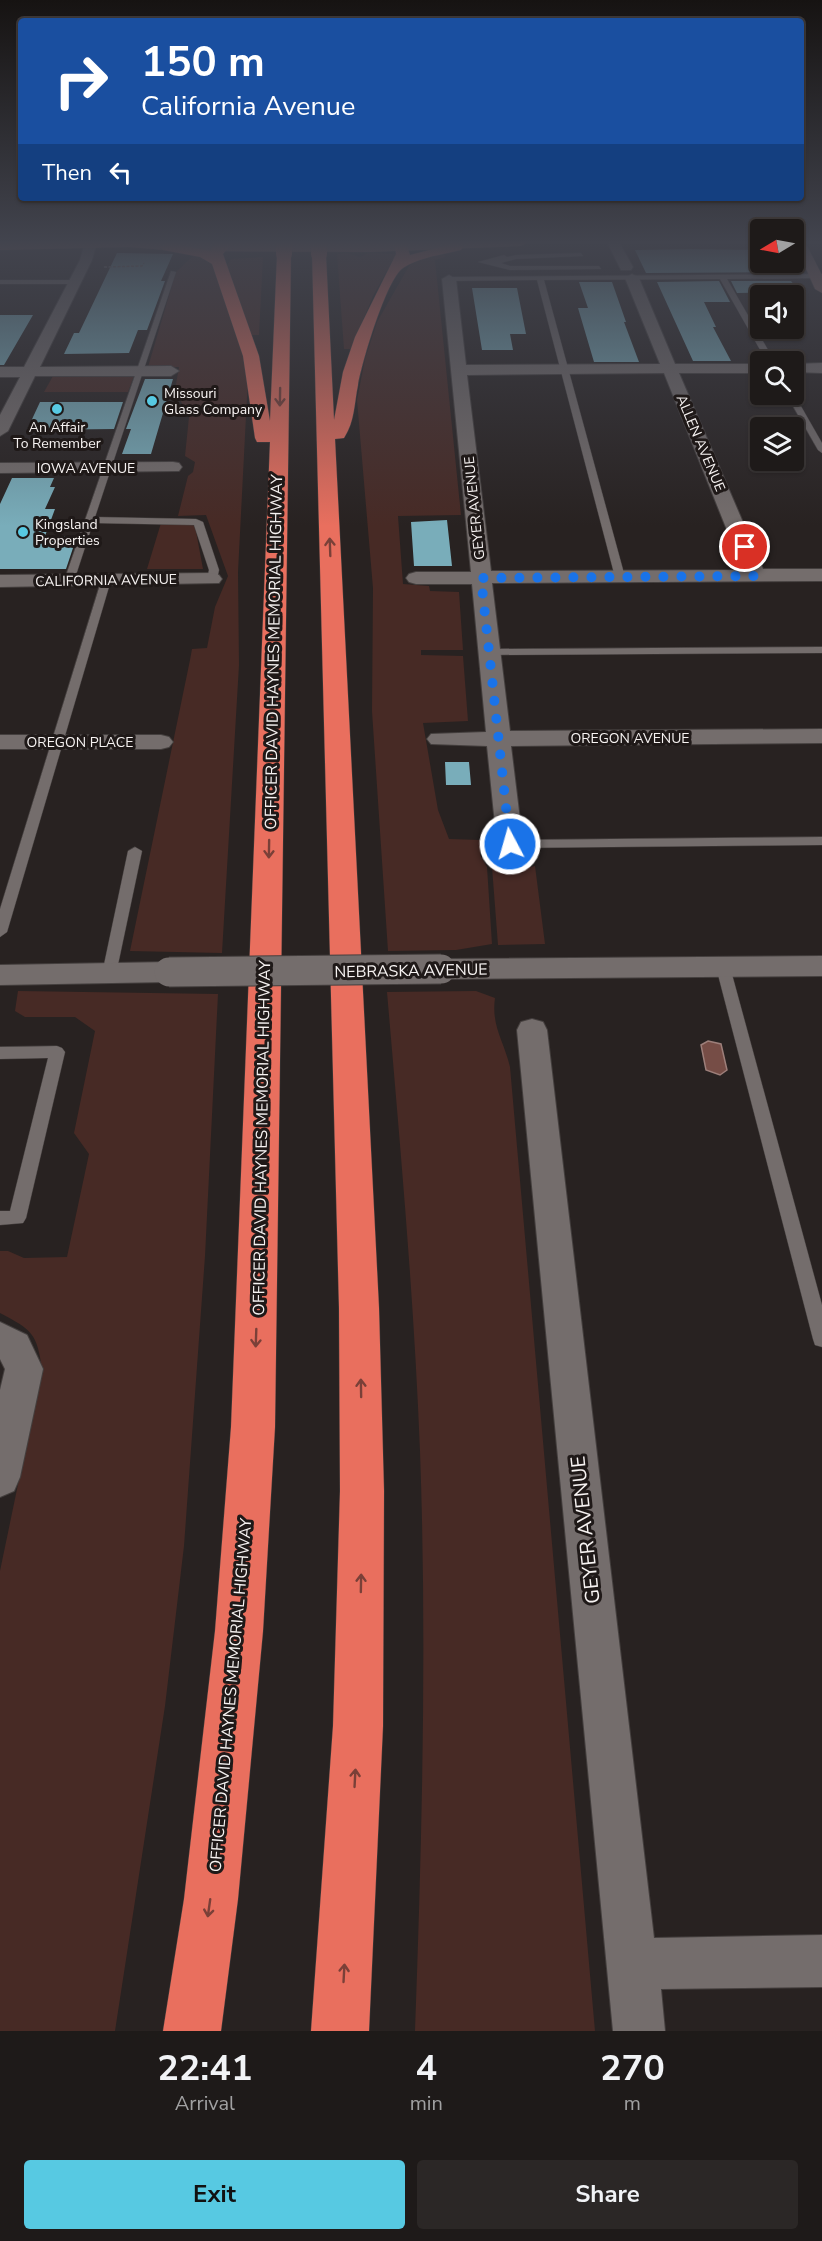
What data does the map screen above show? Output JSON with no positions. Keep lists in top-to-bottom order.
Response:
{
  "streets": {
    "highway": ["OFFICER DAVID HAYNES MEMORIAL HIGHWAY"],
    "street": [
      "ALLEN AVENUE",
      "IOWA AVENUE",
      "GEYER AVENUE",
      "CALIFORNIA AVENUE",
      "OREGON AVENUE",
      "OREGON PLACE",
      "NEBRASKA AVENUE"
    ]
  },
  "crossings": [
    ["GEYER AVENUE", "OREGON AVENUE"]
  ],
  "places": ["Missouri Glass Company", "An Affair To Remember", "Kingsland Properties"],
  "north": "left",
  "page": {
    "turn": ["150 m", "California Avenue"],
    "then": "Then",
    "eta": [
      "22:41",
      "Arrival",
      "4",
      "min",
      "270",
      "m"
    ],
    "buttons": ["Exit", "Share"]
  }
}
